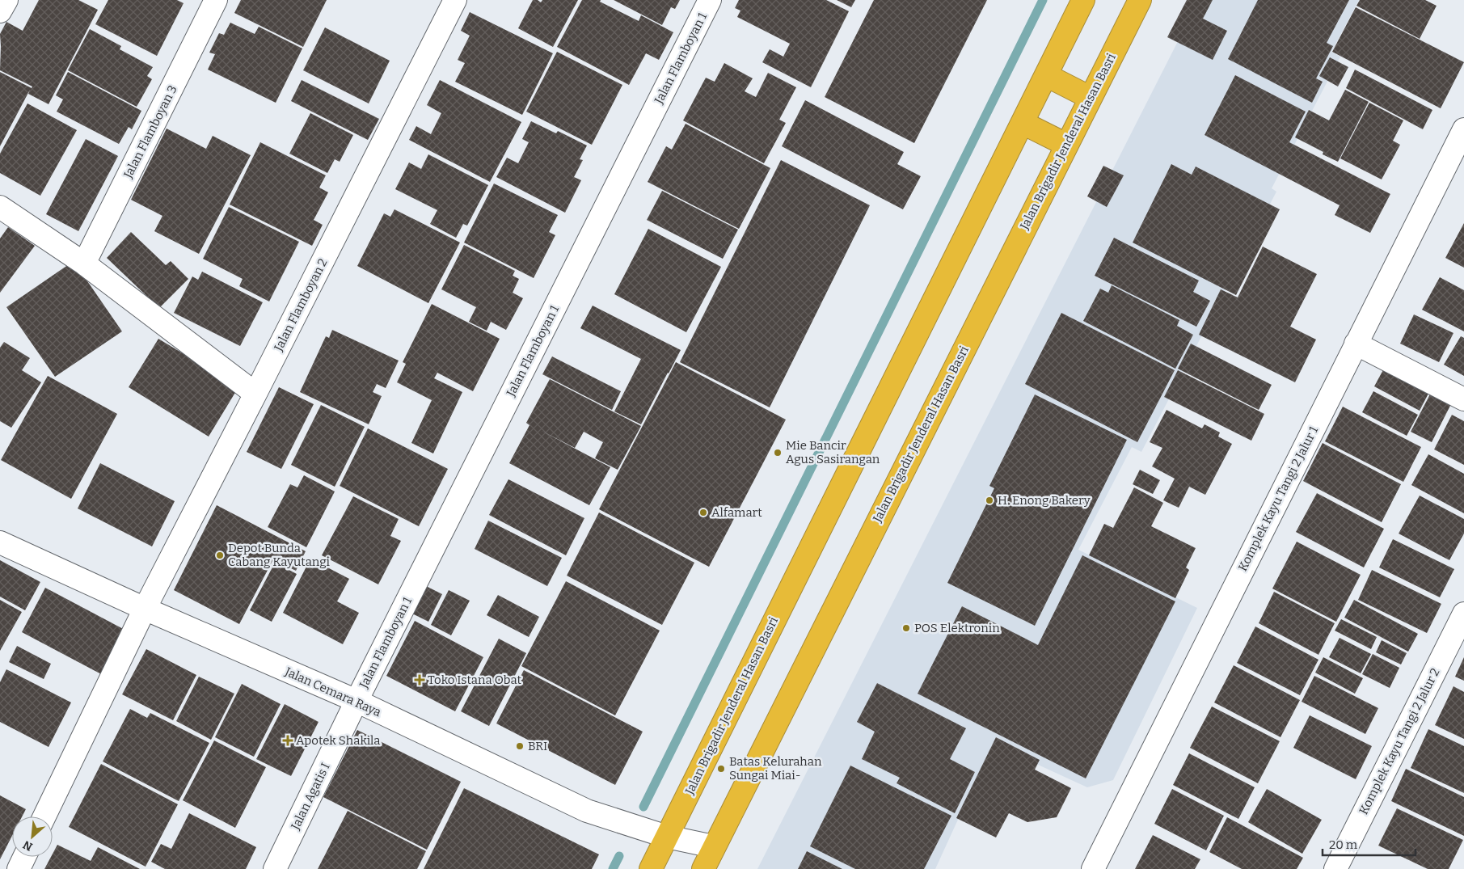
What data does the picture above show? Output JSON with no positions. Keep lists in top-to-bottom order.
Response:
{
  "streets": {
    "highway": ["Jalan Brigadir Jenderal Hasan Basri"],
    "street": [
      "Jalan Flamboyan 1",
      "Jalan Flamboyan 3",
      "Jalan Flamboyan 2",
      "Komplek Kayu Tangi 2 Jalur 1",
      "Jalan Cemara Raya",
      "Komplek Kayu Tangi 2 Jalur 2",
      "Jalan Agatis I"
    ]
  },
  "crossings": [
    ["Jalan Flamboyan 1", "Jalan Cemara Raya"],
    ["Jalan Flamboyan 1", "Jalan Agatis I"],
    ["Jalan Brigadir Jenderal Hasan Basri", "Jalan Cemara Raya"],
    ["Jalan Flamboyan 2", "Jalan Cemara Raya"],
    ["Jalan Cemara Raya", "Jalan Agatis I"]
  ],
  "places": {
    "other": [
      "Mie Bancir Agus Sasirangan",
      "H. Enong Bakery",
      "Alfamart",
      "Depot Bunda Cabang Kayutangi",
      "POS Elektronin",
      "BRI",
      "Batas Kelurahan Sungai Miai-"
    ],
    "health": ["Toko Istana Obat", "Apotek Shakila"]
  },
  "scale_bar": "20 m",
  "north": "bottom left"
}
